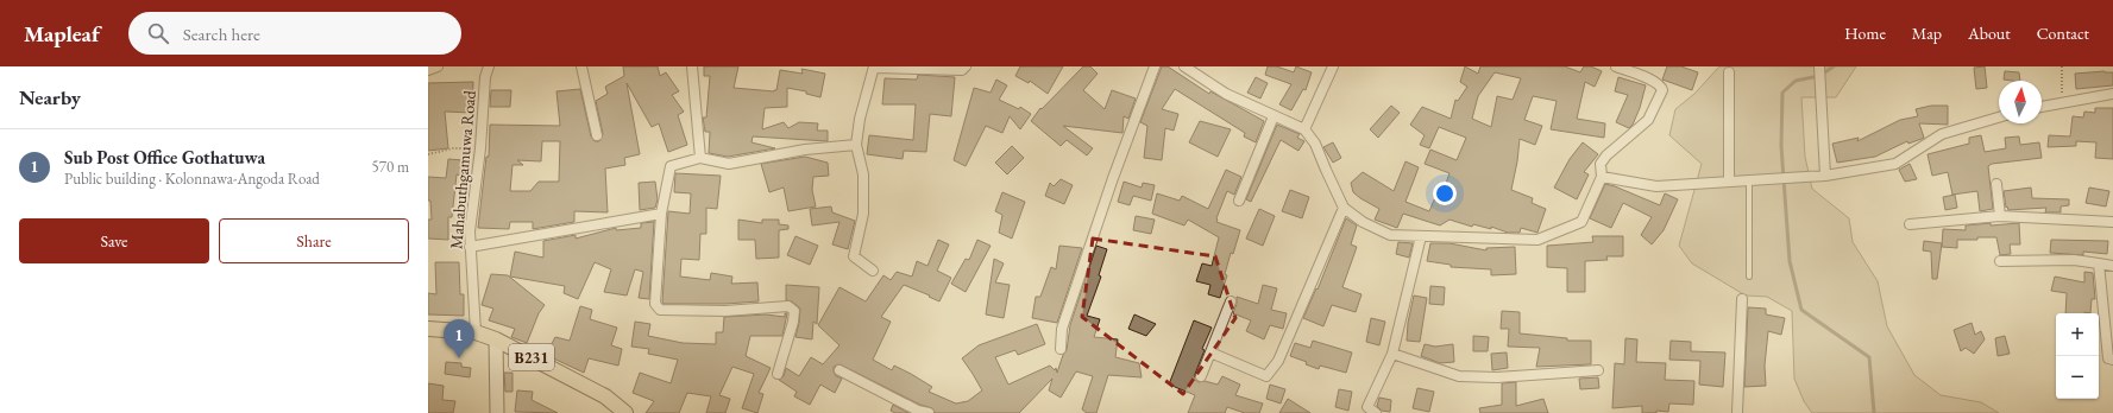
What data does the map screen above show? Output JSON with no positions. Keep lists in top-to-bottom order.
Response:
{
  "streets": {
    "main road": ["B231"],
    "street": ["Mahabuthgamuwa Road"]
  },
  "crossings": [
    ["Mahabuthgamuwa Road", "B231"]
  ],
  "north": "top",
  "page": {
    "header": "Mapleaf",
    "search": "Search here",
    "nav": [
      "Home",
      "Map",
      "About",
      "Contact"
    ],
    "heading": "Nearby",
    "list": [
      {
        "mark": "1",
        "name": "Sub Post Office Gothatuwa",
        "note": "Public building · Kolonnawa-Angoda Road",
        "value": "570 m"
      }
    ],
    "buttons": ["Save", "Share"],
    "map_buttons": ["+", "−"],
    "pins": "1"
  }
}
